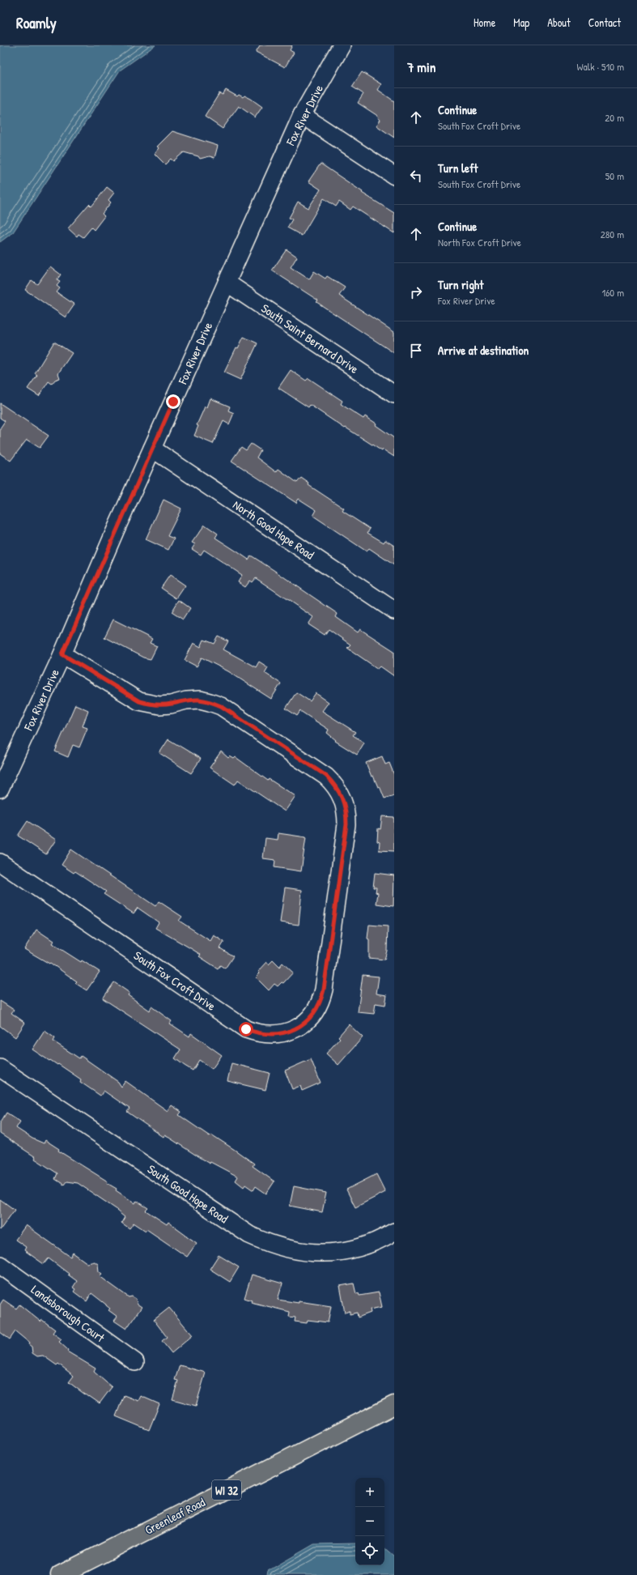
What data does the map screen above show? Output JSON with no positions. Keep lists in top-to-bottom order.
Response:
{
  "streets": {
    "main road": ["WI 32", "Greenleaf Road"],
    "street": [
      "Fox River Drive",
      "South Saint Bernard Drive",
      "North Good Hope Road",
      "South Fox Croft Drive",
      "South Good Hope Road",
      "Landsborough Court"
    ]
  },
  "crossings": [
    ["Fox River Drive", "South Saint Bernard Drive"],
    ["Fox River Drive", "North Good Hope Road"],
    ["Fox River Drive", "South Fox Croft Drive"]
  ],
  "page": {
    "header": "Roamly",
    "nav": [
      "Home",
      "Map",
      "About",
      "Contact"
    ],
    "heading": ["7 min", "Walk · 510 m"],
    "list": [
      ["Continue", "South Fox Croft Drive", "20 m"],
      ["Turn left", "South Fox Croft Drive", "50 m"],
      ["Continue", "North Fox Croft Drive", "280 m"],
      ["Turn right", "Fox River Drive", "160 m"],
      "Arrive at destination"
    ],
    "map_buttons": ["+", "−"]
  }
}
